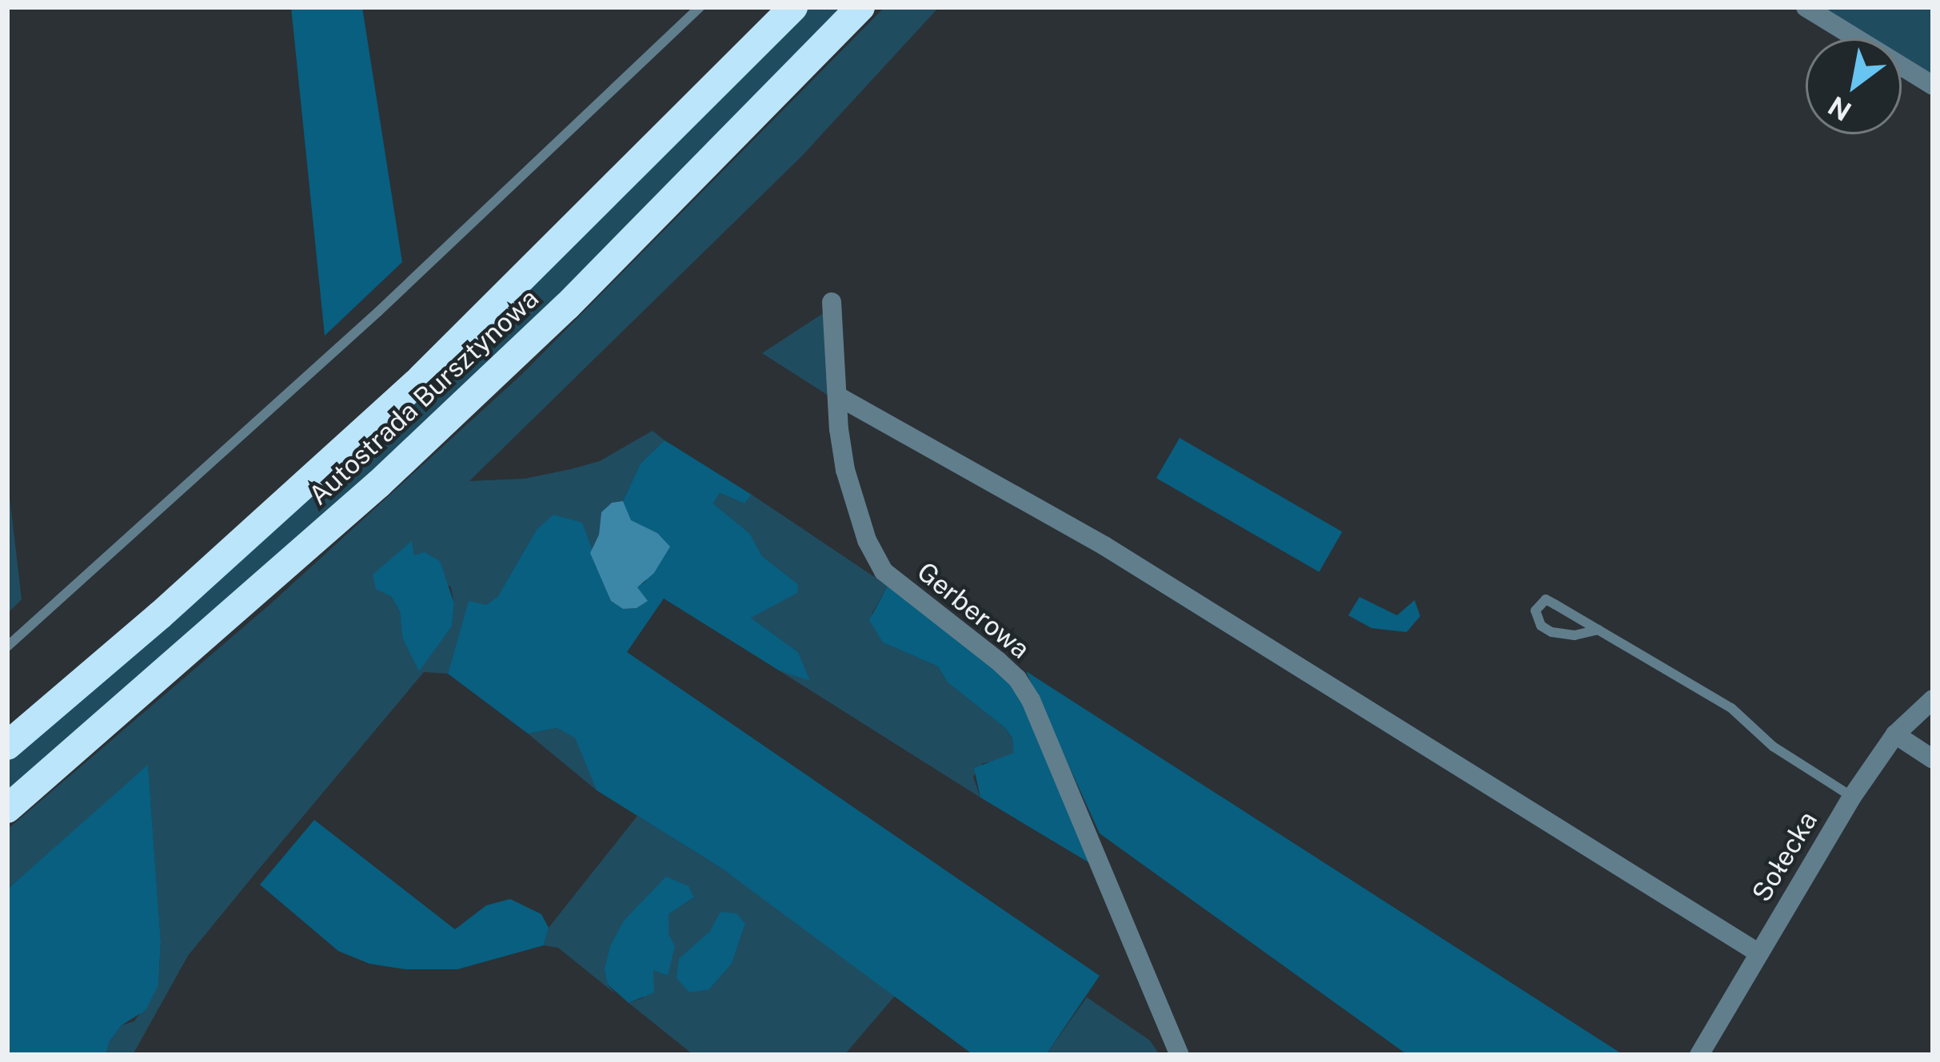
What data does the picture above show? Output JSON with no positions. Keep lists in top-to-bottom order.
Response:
{
  "streets": {
    "highway": ["Autostrada Bursztynowa"],
    "street": ["Gerberowa", "Sołecka"]
  },
  "north": "bottom left"
}
